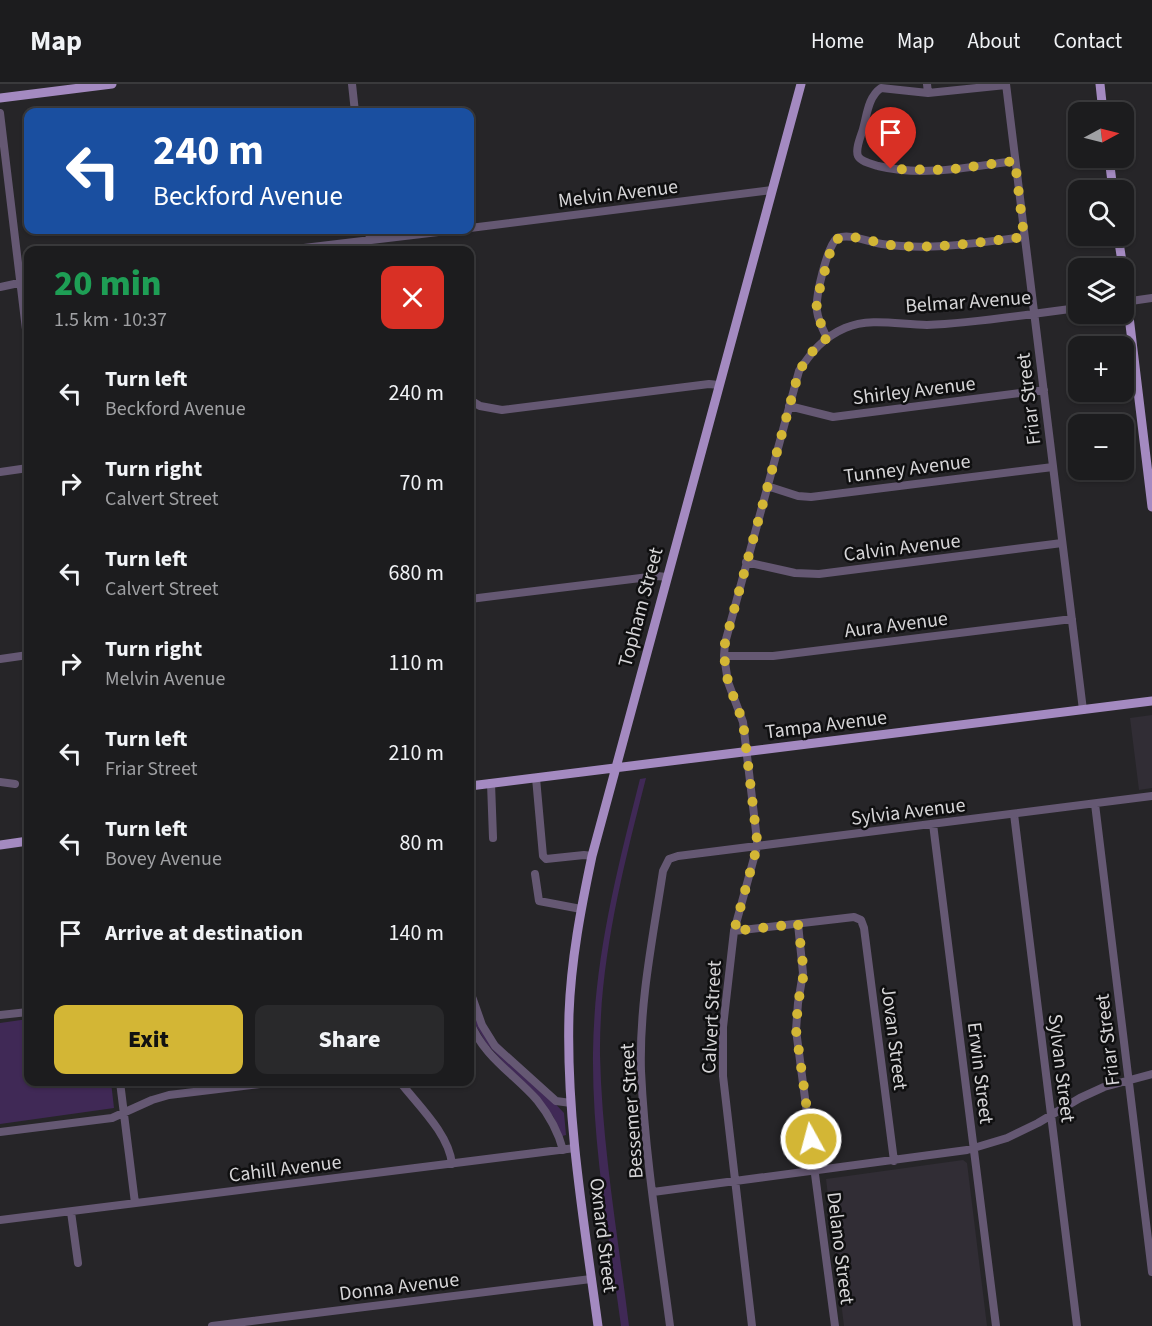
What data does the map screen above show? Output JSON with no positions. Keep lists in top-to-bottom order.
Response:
{
  "streets": {
    "main road": ["Topham Street", "Tampa Avenue", "Oxnard Street"],
    "street": [
      "Melvin Avenue",
      "Belmar Avenue",
      "Shirley Avenue",
      "Friar Street",
      "Tunney Avenue",
      "Calvin Avenue",
      "Aura Avenue",
      "Sylvia Avenue",
      "Calvert Street",
      "Jovan Street",
      "Sylvan Street",
      "Erwin Street",
      "Bessemer Street",
      "Cahill Avenue",
      "Delano Street",
      "Donna Avenue"
    ]
  },
  "crossings": [
    ["Melvin Avenue", "Topham Street"],
    ["Belmar Avenue", "Friar Street"],
    ["Belmar Avenue", "Calvert Street"],
    ["Shirley Avenue", "Friar Street"],
    ["Shirley Avenue", "Calvert Street"],
    ["Friar Street", "Tunney Avenue"],
    ["Friar Street", "Calvin Avenue"],
    ["Friar Street", "Aura Avenue"],
    ["Friar Street", "Tampa Avenue"],
    ["Friar Street", "Sylvia Avenue"],
    ["Tunney Avenue", "Calvert Street"],
    ["Calvin Avenue", "Calvert Street"],
    ["Topham Street", "Tampa Avenue"],
    ["Topham Street", "Cahill Avenue"],
    ["Topham Street", "Oxnard Street"],
    ["Aura Avenue", "Calvert Street"],
    ["Tampa Avenue", "Calvert Street"],
    ["Sylvia Avenue", "Calvert Street"],
    ["Sylvia Avenue", "Sylvan Street"],
    ["Sylvia Avenue", "Erwin Street"],
    ["Sylvia Avenue", "Bessemer Street"],
    ["Jovan Street", "Delano Street"],
    ["Cahill Avenue", "Oxnard Street"],
    ["Oxnard Street", "Donna Avenue"]
  ],
  "north": "right",
  "page": {
    "header": "Map",
    "nav": [
      "Home",
      "Map",
      "About",
      "Contact"
    ],
    "map_buttons": ["+", "−"],
    "turn": ["240 m", "Beckford Avenue"],
    "heading": ["20 min", "1.5 km · 10:37"],
    "list": [
      {
        "name": "Turn left",
        "note": "Beckford Avenue",
        "value": "240 m"
      },
      {
        "name": "Turn right",
        "note": "Calvert Street",
        "value": "70 m"
      },
      {
        "name": "Turn left",
        "note": "Calvert Street",
        "value": "680 m"
      },
      {
        "name": "Turn right",
        "note": "Melvin Avenue",
        "value": "110 m"
      },
      {
        "name": "Turn left",
        "note": "Friar Street",
        "value": "210 m"
      },
      {
        "name": "Turn left",
        "note": "Bovey Avenue",
        "value": "80 m"
      },
      {
        "name": "Arrive at destination",
        "value": "140 m"
      }
    ],
    "buttons": ["Exit", "Share"]
  }
}
